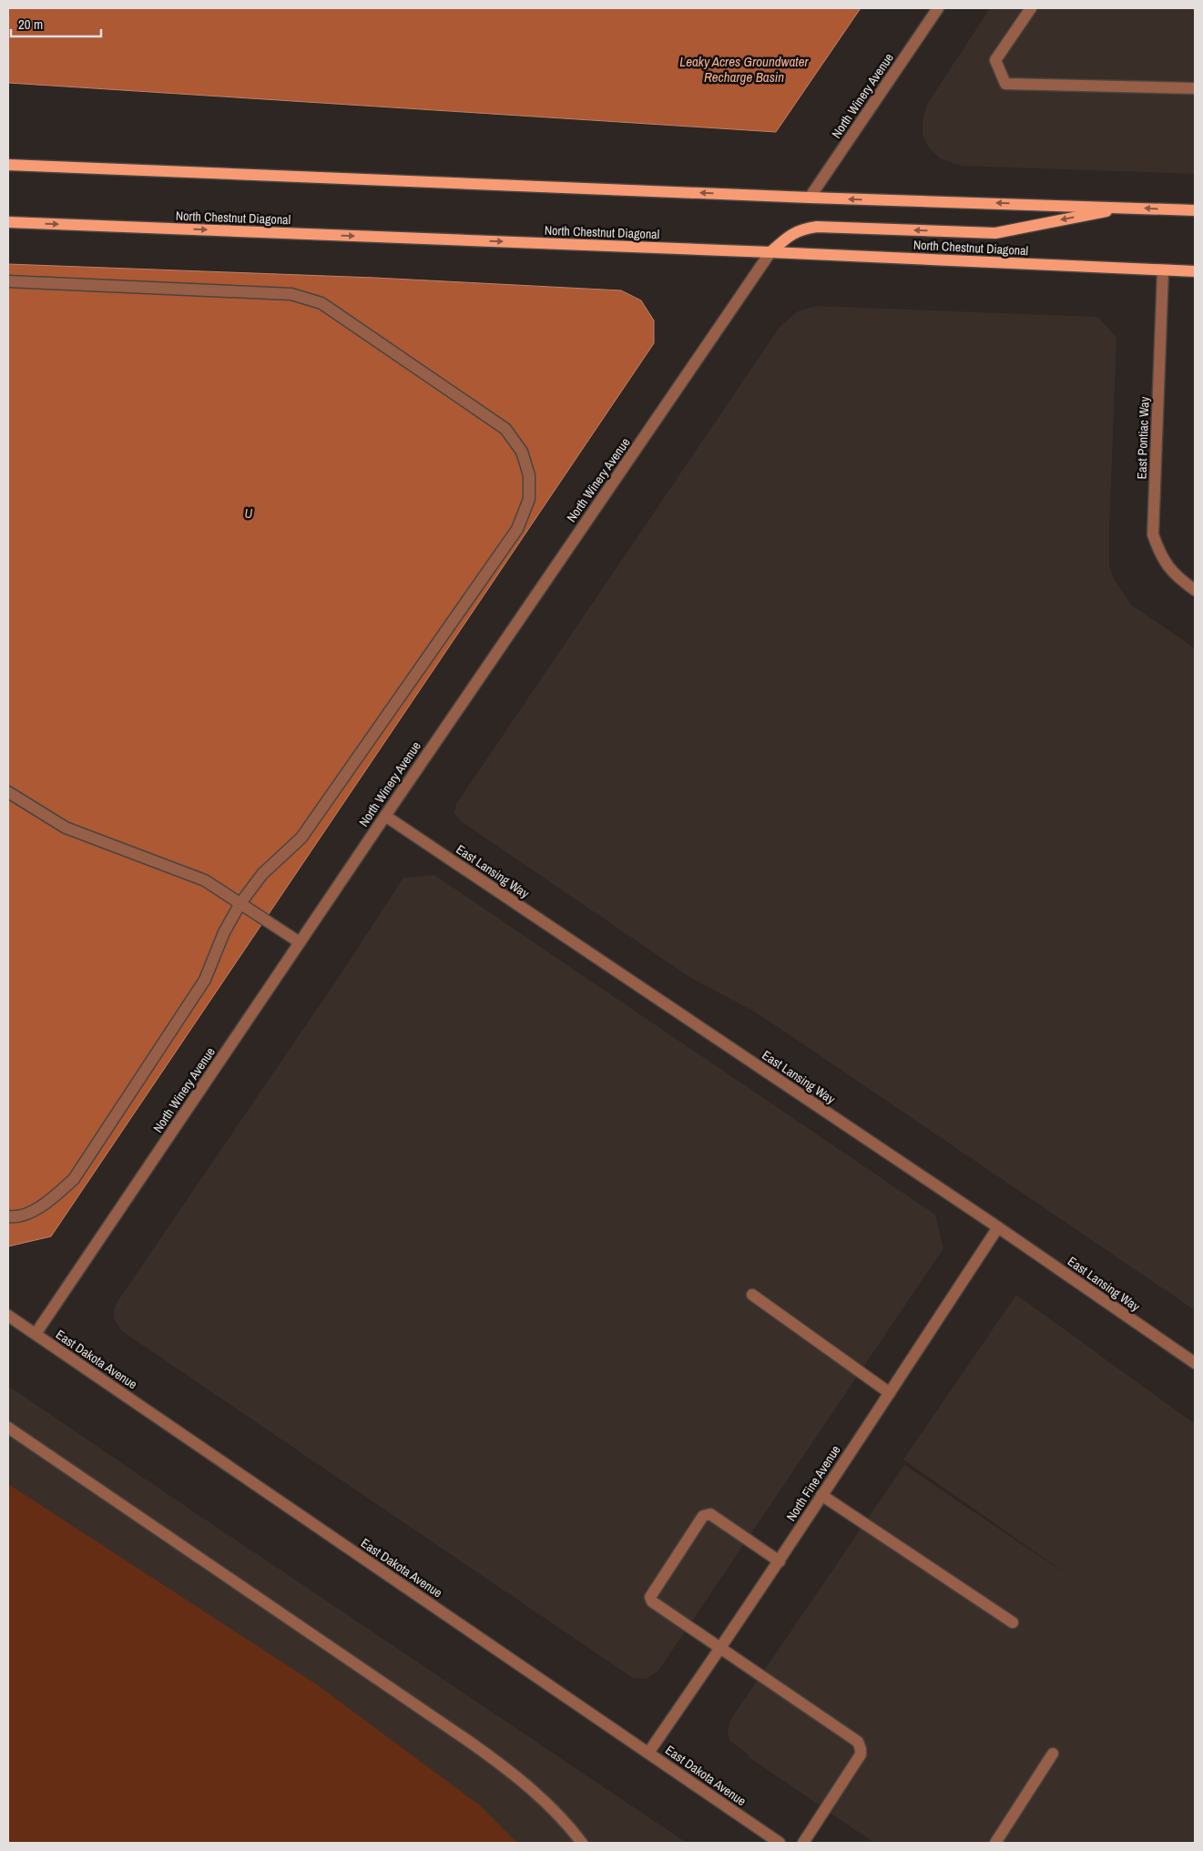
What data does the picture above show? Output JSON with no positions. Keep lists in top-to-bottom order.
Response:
{
  "streets": {
    "main road": ["North Chestnut Diagonal"],
    "street": [
      "North Winery Avenue",
      "East Pontiac Way",
      "East Lansing Way",
      "East Dakota Avenue",
      "North Fine Avenue"
    ]
  },
  "crossings": [
    ["North Winery Avenue", "North Chestnut Diagonal"],
    ["North Winery Avenue", "East Lansing Way"],
    ["North Winery Avenue", "East Dakota Avenue"],
    ["North Chestnut Diagonal", "East Pontiac Way"],
    ["East Lansing Way", "North Fine Avenue"],
    ["East Dakota Avenue", "North Fine Avenue"]
  ],
  "water": ["Leaky Acres Groundwater Recharge Basin", "U"],
  "scale_bar": "20 m"
}
